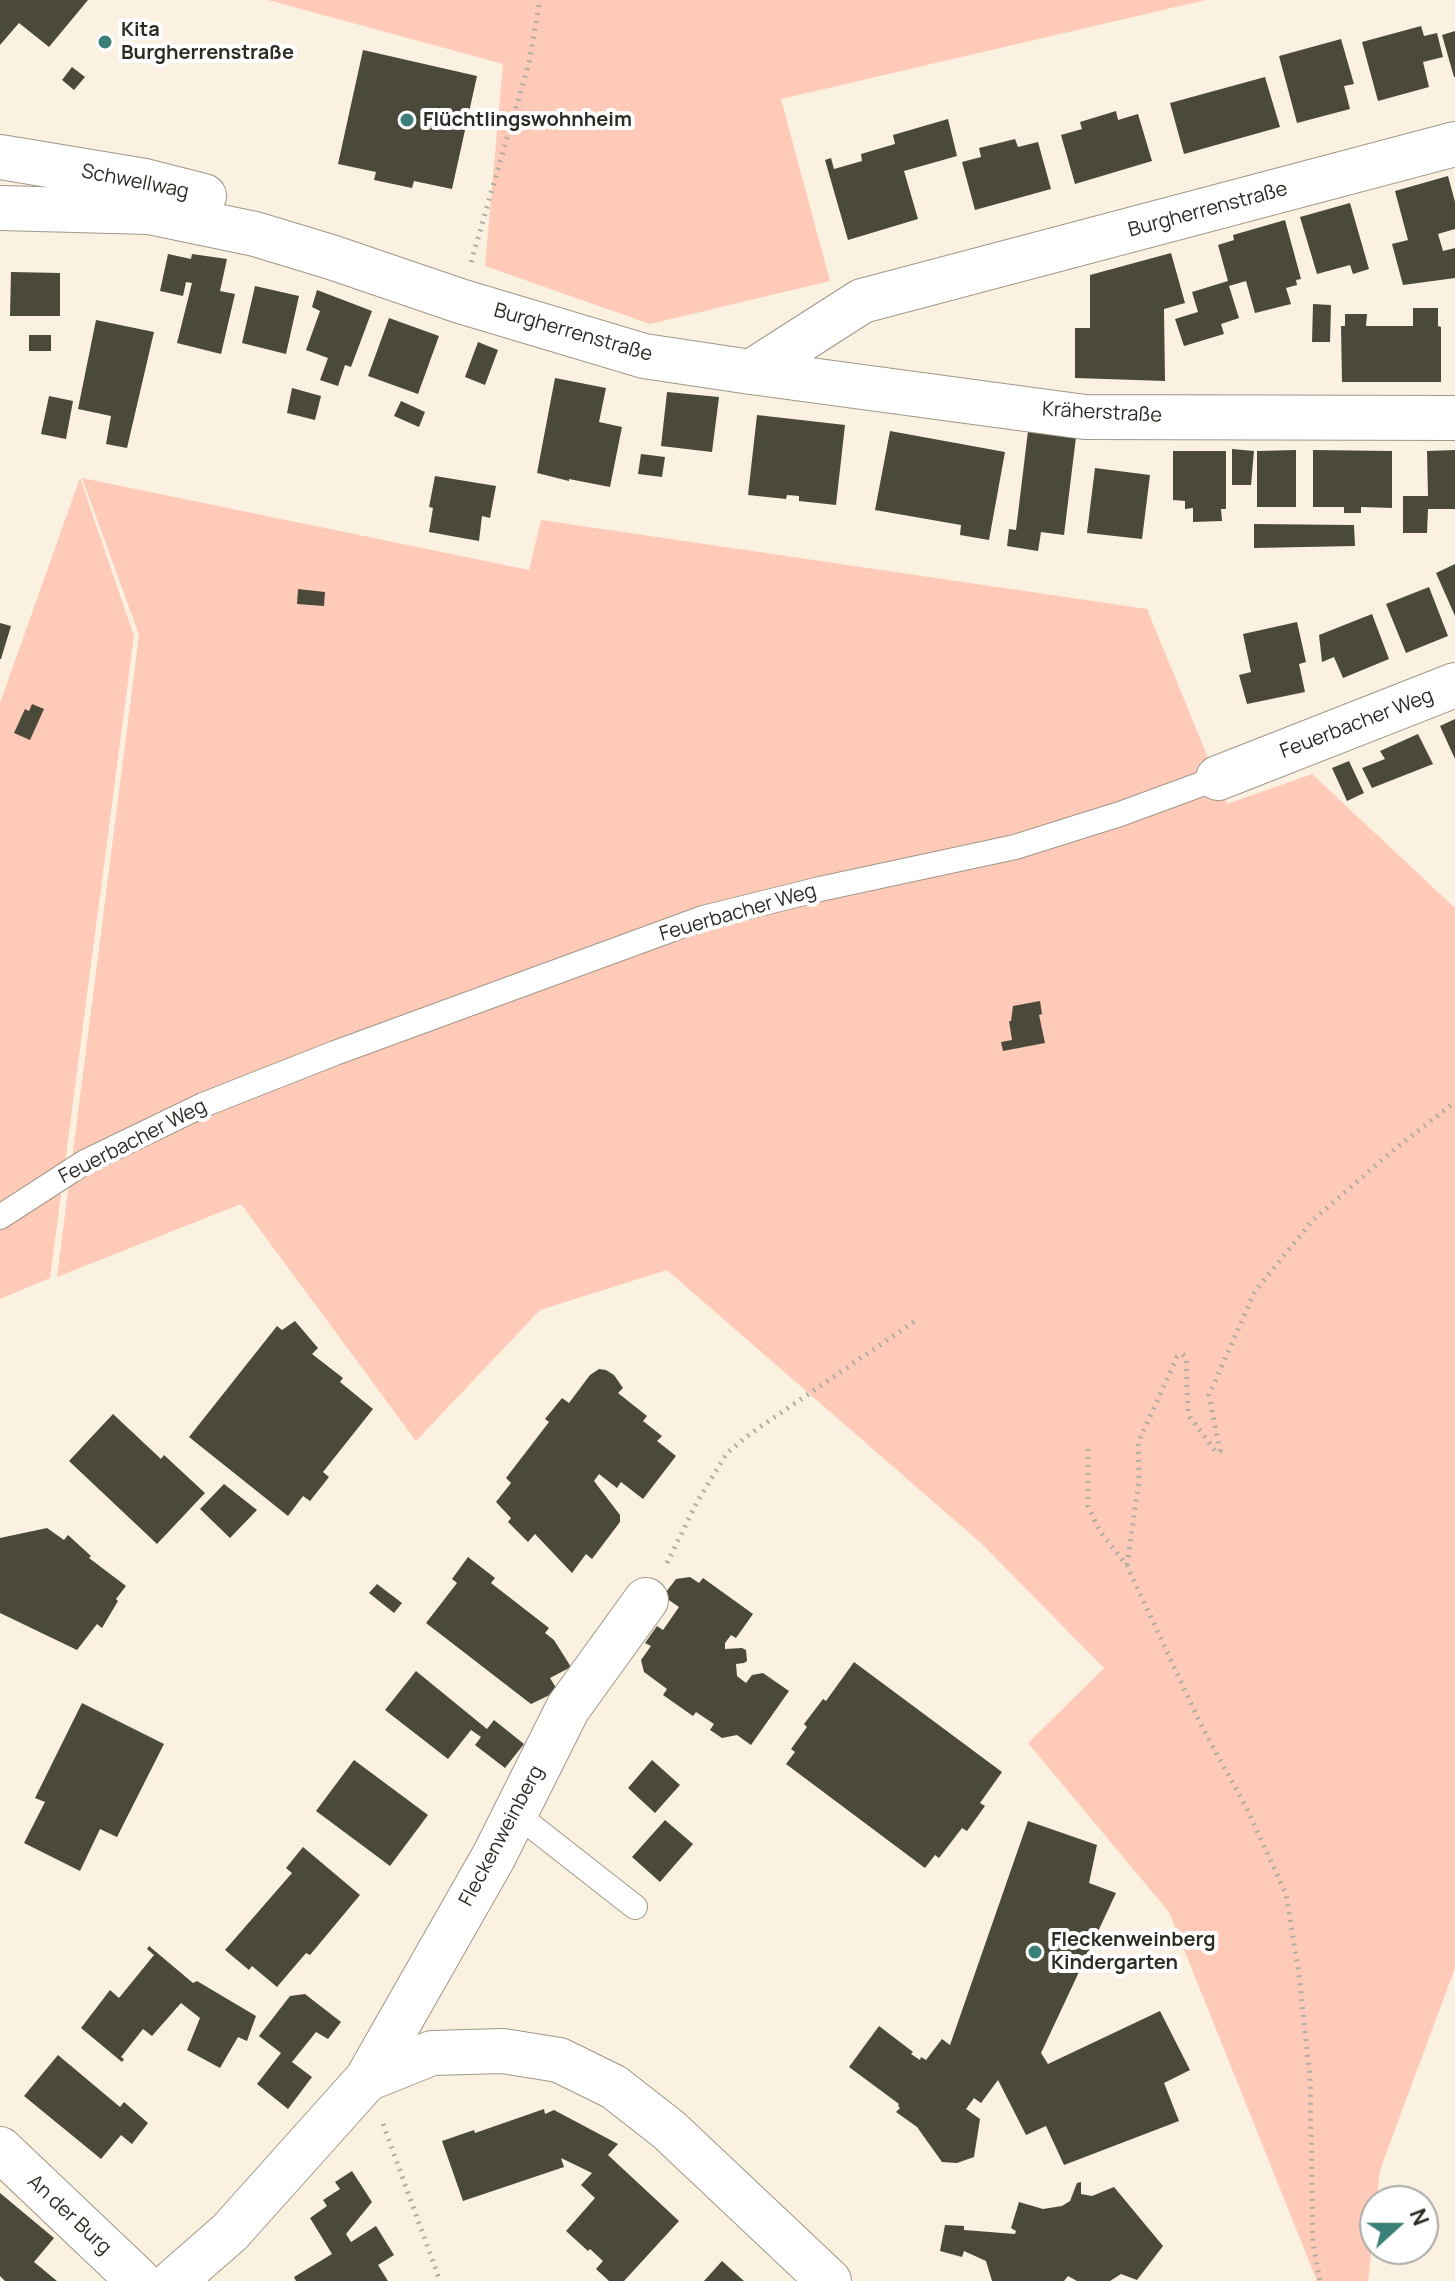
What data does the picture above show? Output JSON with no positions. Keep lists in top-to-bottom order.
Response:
{
  "streets": {
    "street": [
      "Schwellwag",
      "Burgherrenstraße",
      "Kräherstraße",
      "Feuerbacher Weg",
      "Fleckenweinberg",
      "An der Burg"
    ]
  },
  "crossings": [
    ["Schwellwag", "Burgherrenstraße"],
    ["Burgherrenstraße", "Kräherstraße"]
  ],
  "places": ["Kita Burgherrenstraße", "Flüchtlingswohnheim", "Fleckenweinberg Kindergarten"],
  "north": "right"
}
